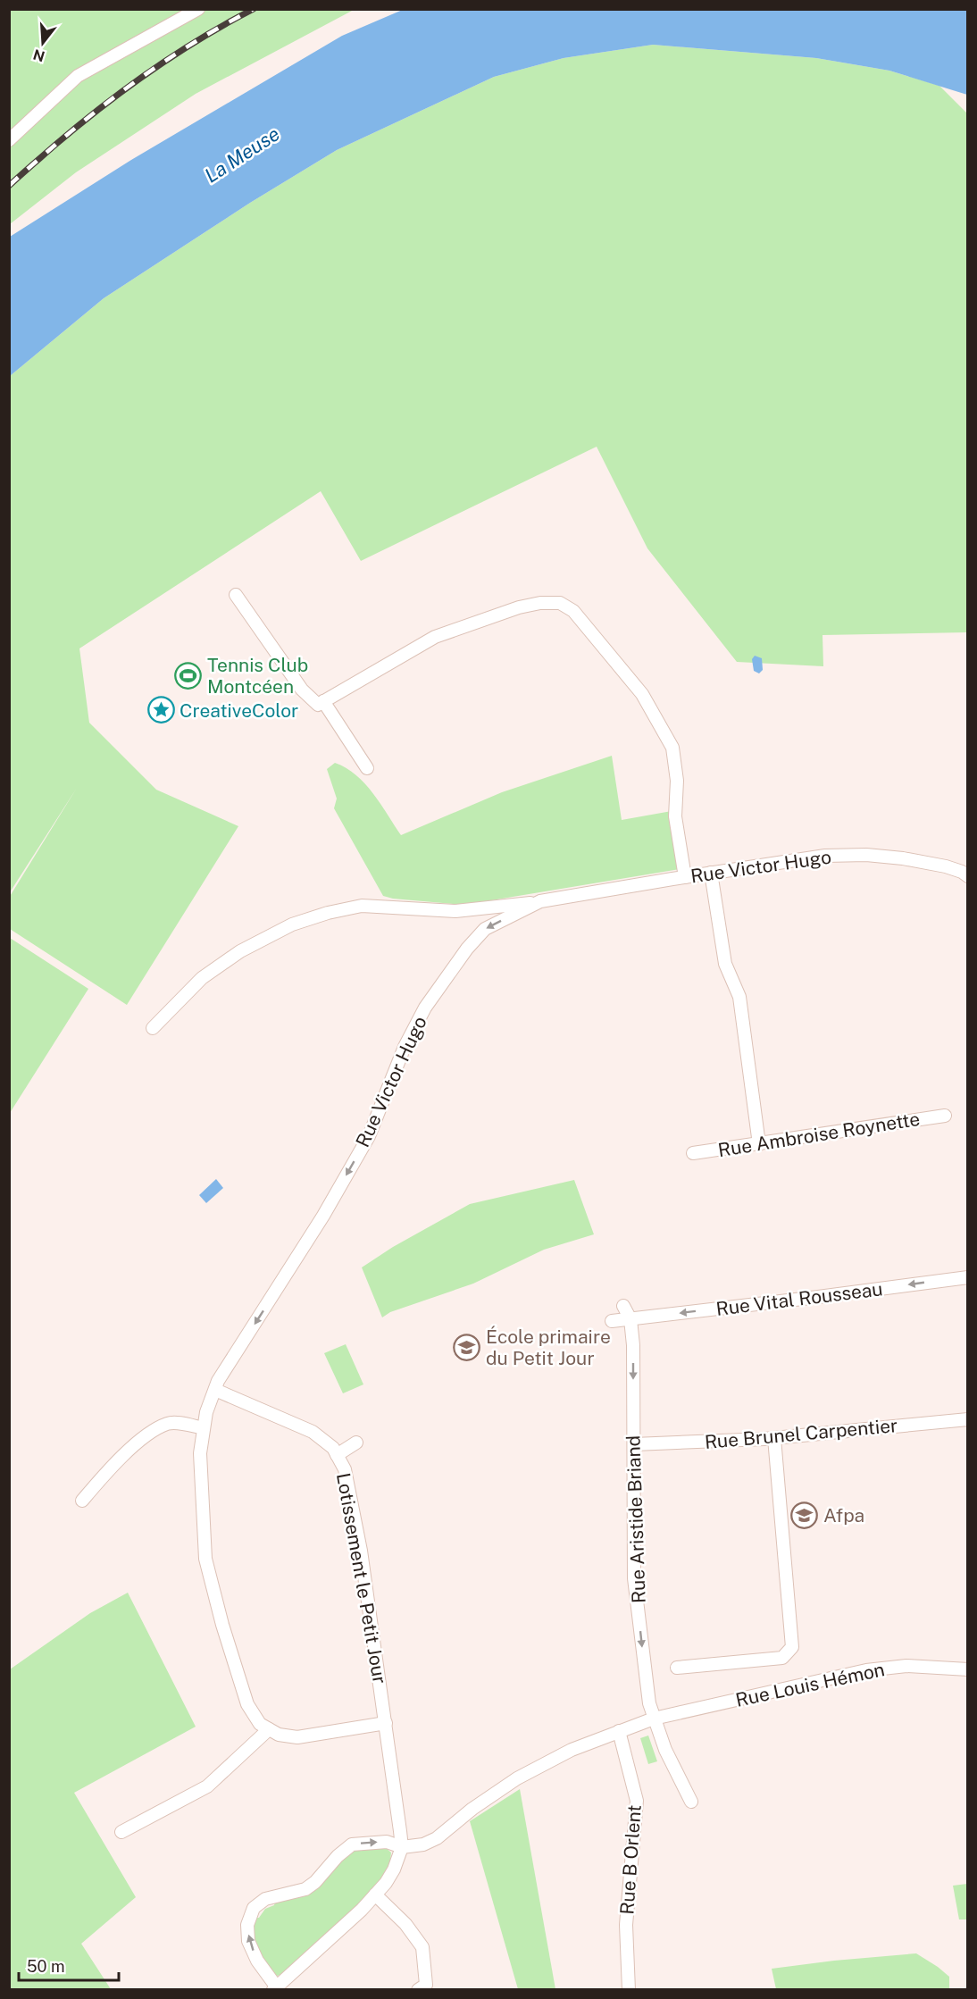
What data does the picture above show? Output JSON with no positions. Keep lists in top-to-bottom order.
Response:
{
  "streets": {
    "street": [
      "Rue Victor Hugo",
      "Rue Ambroise Roynette",
      "Rue Vital Rousseau",
      "Rue Brunel Carpentier",
      "Rue Aristide Briand",
      "Lotissement le Petit Jour",
      "Rue Louis Hémon",
      "Rue B Orlent"
    ]
  },
  "crossings": [
    ["Rue Victor Hugo", "Lotissement le Petit Jour"],
    ["Rue Vital Rousseau", "Rue Aristide Briand"],
    ["Rue Brunel Carpentier", "Rue Aristide Briand"],
    ["Rue Aristide Briand", "Rue Louis Hémon"],
    ["Lotissement le Petit Jour", "Rue Louis Hémon"],
    ["Rue Louis Hémon", "Rue B Orlent"]
  ],
  "one_way": ["Rue Victor Hugo", "Rue Vital Rousseau", "Rue Aristide Briand"],
  "water": ["La Meuse"],
  "places": {
    "sports": ["Tennis Club Montcéen"],
    "place": ["CreativeColor"],
    "school or university": ["École primaire du Petit Jour", "Afpa"]
  },
  "scale_bar": "50 m",
  "north": "bottom"
}
